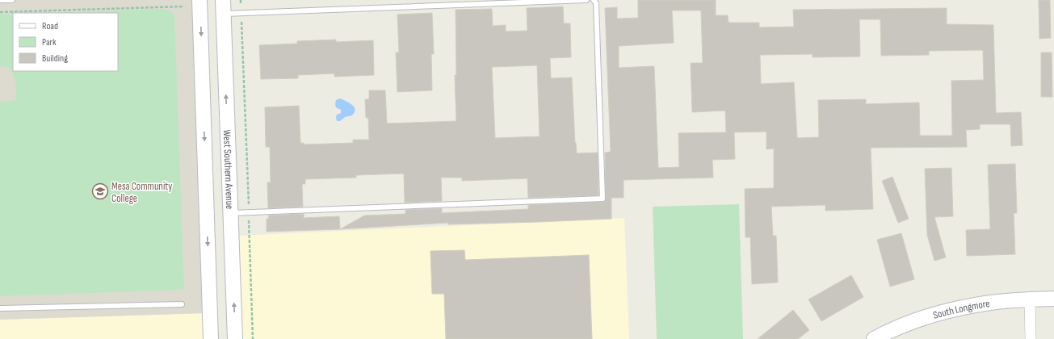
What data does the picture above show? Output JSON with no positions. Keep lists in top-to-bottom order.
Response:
{
  "streets": {
    "main road": ["West Southern Avenue", "South Longmore"]
  },
  "places": {
    "school or university": ["Mesa Community College"]
  },
  "legend": ["Road", "Park", "Building"]
}
